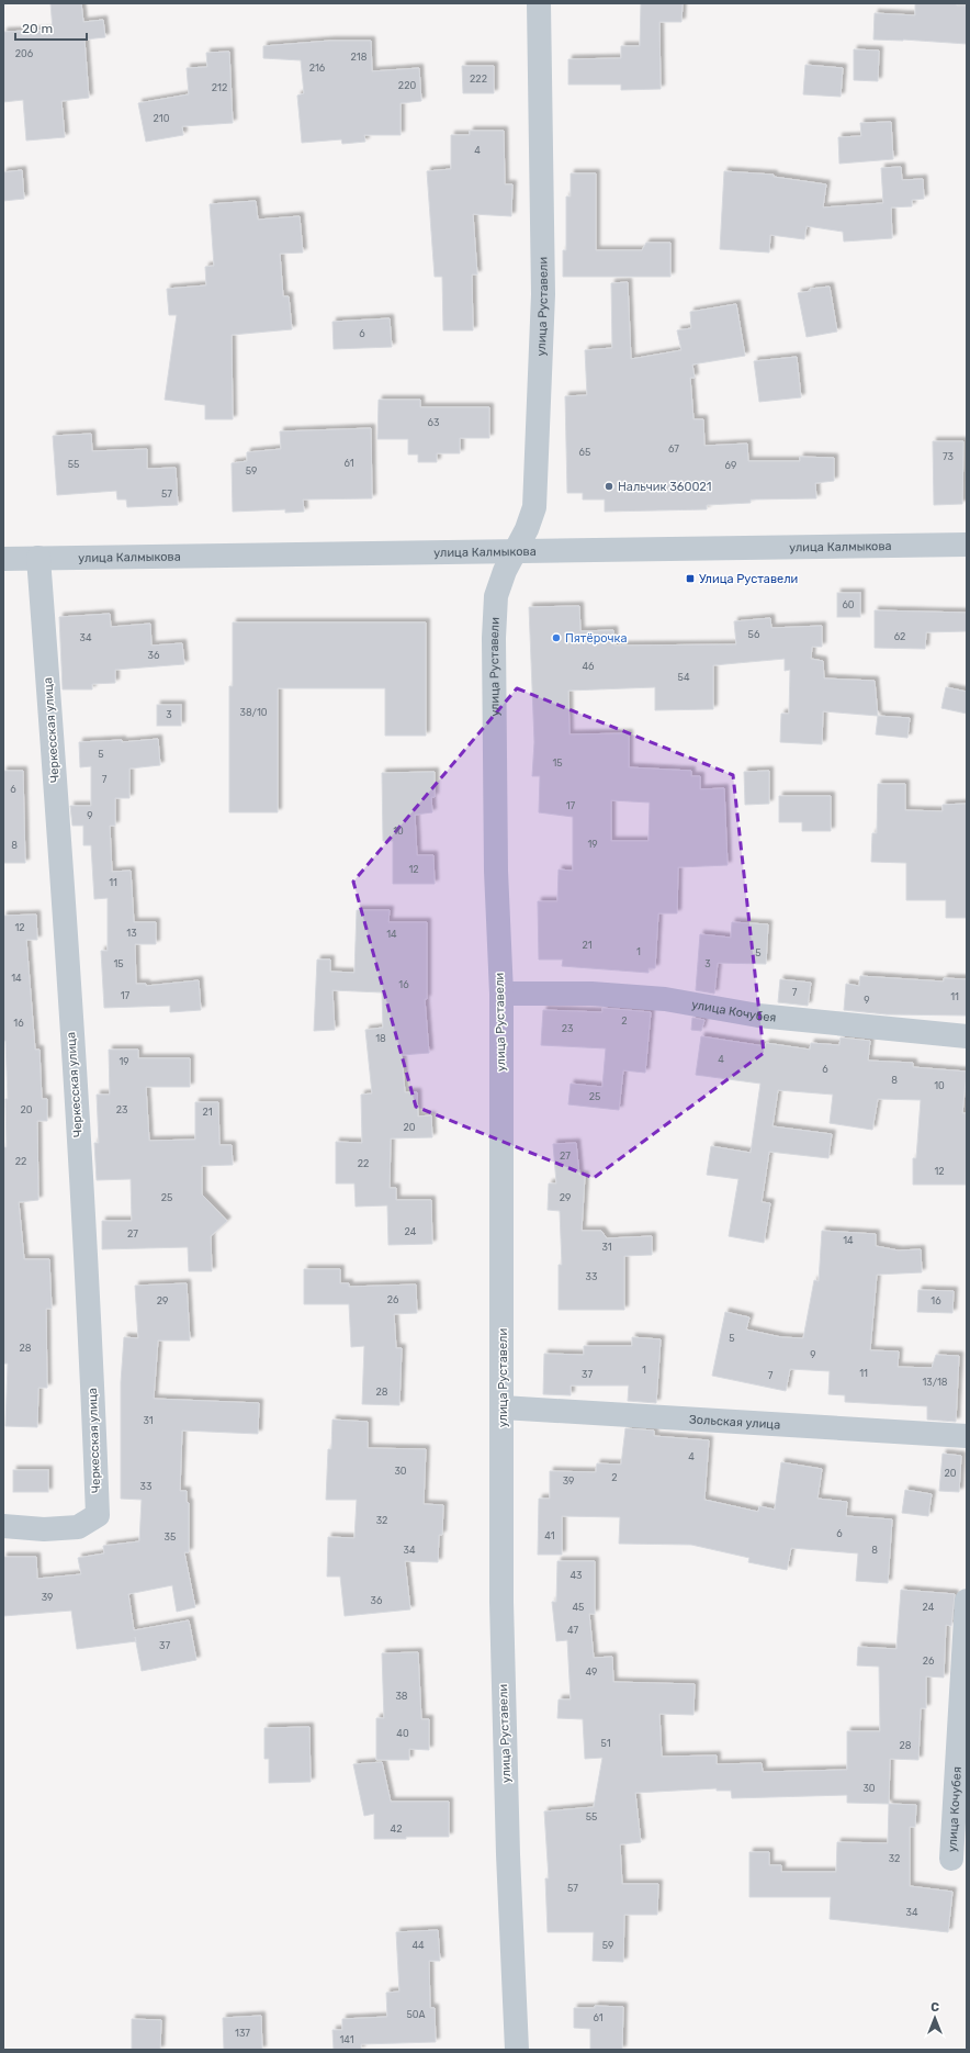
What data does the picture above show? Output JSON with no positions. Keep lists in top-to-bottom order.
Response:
{
  "streets": {
    "street": [
      "улица Руставели",
      "улица Калмыкова",
      "Черкесская улица",
      "улица Кочубея",
      "Зольская улица"
    ]
  },
  "crossings": [
    ["улица Руставели", "улица Калмыкова"],
    ["улица Руставели", "улица Кочубея"],
    ["улица Руставели", "Зольская улица"],
    ["улица Калмыкова", "Черкесская улица"]
  ],
  "places": {
    "other": ["Нальчик 360021", "Пятёрочка"],
    "transit": ["Улица Руставели"]
  },
  "house_numbers": [
    "206",
    "218",
    "216",
    "222",
    "220",
    "212",
    "210",
    "4",
    "6",
    "63",
    "67",
    "65",
    "73",
    "61",
    "55",
    "69",
    "59",
    "57",
    "60",
    "56",
    "62",
    "34",
    "36",
    "46",
    "54",
    "38/10",
    "3",
    "5",
    "15",
    "7",
    "6",
    "17",
    "9",
    "10",
    "19",
    "8",
    "12",
    "11",
    "12",
    "13",
    "14",
    "21",
    "1",
    "5",
    "15",
    "3",
    "14",
    "16",
    "7",
    "17",
    "11",
    "9",
    "2",
    "16",
    "23",
    "18",
    "4",
    "19",
    "6",
    "8",
    "10",
    "25",
    "20",
    "23",
    "21",
    "20",
    "27",
    "22",
    "22",
    "12",
    "25",
    "29",
    "24",
    "27",
    "14",
    "31",
    "33",
    "26",
    "29",
    "16",
    "5",
    "28",
    "9",
    "1",
    "11",
    "37",
    "7",
    "13/18",
    "28",
    "31",
    "4",
    "30",
    "20",
    "2",
    "39",
    "33",
    "32",
    "6",
    "41",
    "35",
    "34",
    "8",
    "43",
    "39",
    "36",
    "45",
    "24",
    "47",
    "37",
    "26",
    "49",
    "38",
    "40",
    "51",
    "28",
    "30",
    "55",
    "42",
    "32",
    "57",
    "34",
    "44",
    "59",
    "50А",
    "61",
    "137",
    "141"
  ],
  "scale_bar": "20 m",
  "north": "top"
}
